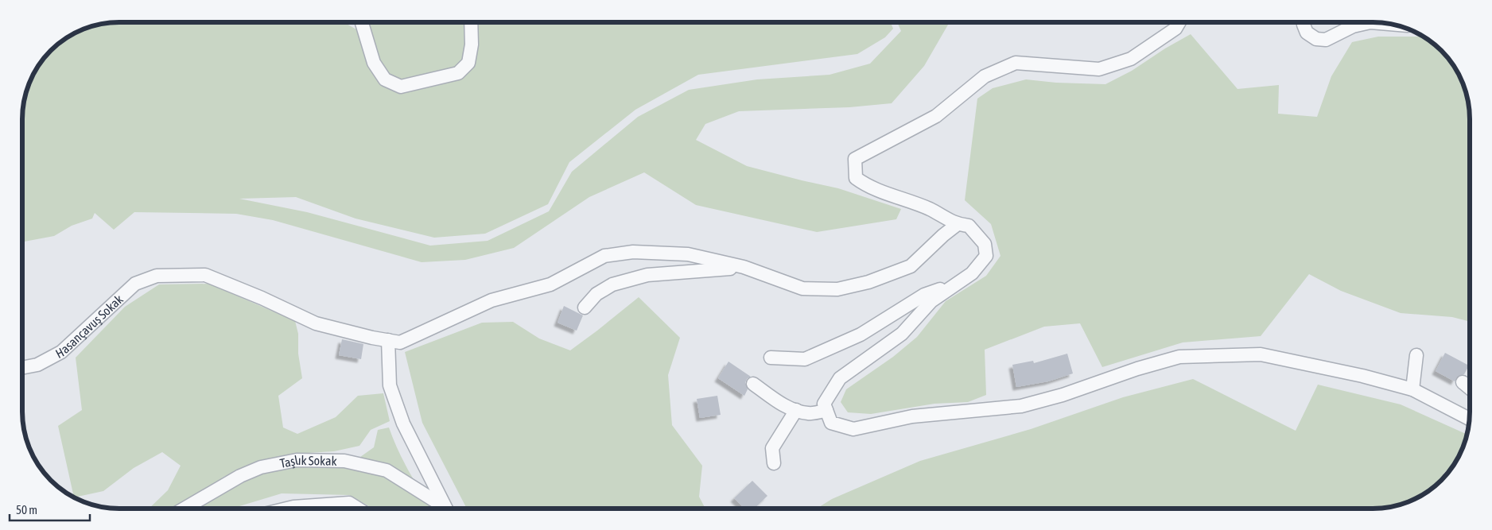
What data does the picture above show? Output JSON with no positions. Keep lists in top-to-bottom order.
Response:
{
  "streets": {
    "street": ["Hasançavuş Sokak", "Taşlık Sokak"]
  },
  "scale_bar": "50 m"
}
